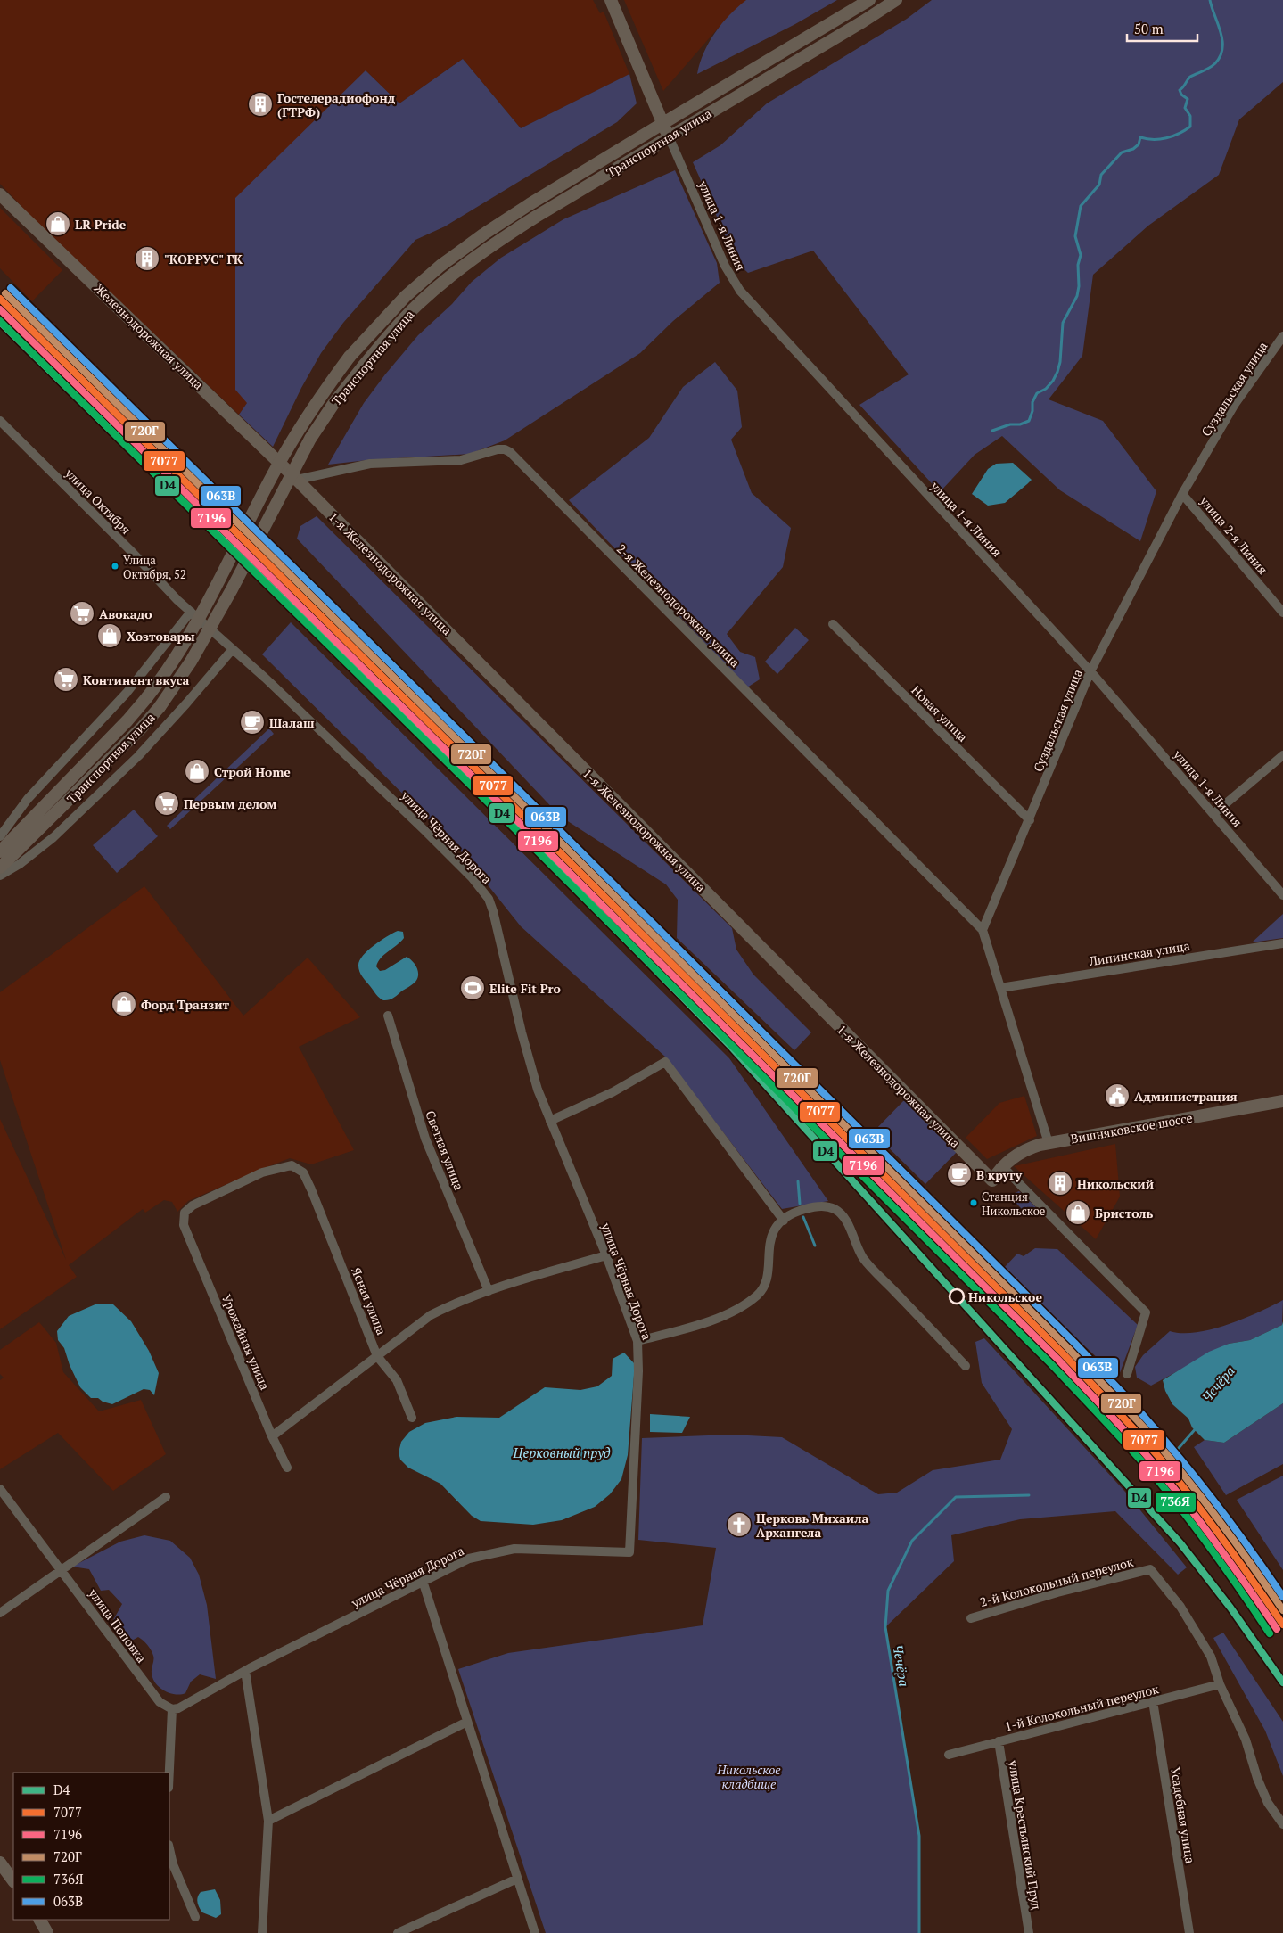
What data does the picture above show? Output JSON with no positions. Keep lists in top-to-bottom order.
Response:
{
  "streets": {
    "street": [
      "Транспортная улица",
      "улица 1-я Линия",
      "Железнодорожная улица",
      "Суздальская улица",
      "улица Октября",
      "улица 2-я Линия",
      "1-я Железнодорожная улица",
      "2-я Железнодорожная улица",
      "Новая улица",
      "улица Чёрная Дорога",
      "Липинская улица",
      "Вишняковское шоссе",
      "Светлая улица",
      "Ясная улица",
      "Урожайная улица",
      "2-й Колокольный переулок",
      "улица Поповка",
      "1-й Колокольный переулок",
      "Усадебная улица",
      "улица Крестьянский Пруд"
    ]
  },
  "crossings": [
    ["Транспортная улица", "улица 1-я Линия"],
    ["улица 1-я Линия", "Суздальская улица"],
    ["Железнодорожная улица", "1-я Железнодорожная улица"],
    ["Железнодорожная улица", "2-я Железнодорожная улица"],
    ["Суздальская улица", "улица 2-я Линия"],
    ["Суздальская улица", "2-я Железнодорожная улица"],
    ["Суздальская улица", "Новая улица"],
    ["улица Октября", "улица Чёрная Дорога"],
    ["1-я Железнодорожная улица", "2-я Железнодорожная улица"],
    ["1-я Железнодорожная улица", "Вишняковское шоссе"],
    ["улица Чёрная Дорога", "улица Поповка"],
    ["Ясная улица", "Урожайная улица"],
    ["2-й Колокольный переулок", "1-й Колокольный переулок"],
    ["1-й Колокольный переулок", "Усадебная улица"],
    ["1-й Колокольный переулок", "улица Крестьянский Пруд"]
  ],
  "water": ["Чечёра", "Церковный пруд"],
  "parks": ["Никольское кладбище"],
  "places": {
    "building": ["Гостелерадиофонд (ГТРФ)", "\"КОРРУС\" ГК", "Никольский"],
    "shop": [
      "LR Pride",
      "Хозтовары",
      "Строй Home",
      "Форд Транзит",
      "Бристоль"
    ],
    "other": ["Улица Октября, 52", "Станция Никольское", "Никольское"],
    "supermarket": ["Авокадо", "Континент вкуса", "Первым делом"],
    "cafe": ["Шалаш", "В кругу"],
    "sports": ["Elite Fit Pro"],
    "public building": ["Администрация"],
    "church": ["Церковь Михаила Архангела"]
  },
  "lines": [
    "transit line 063В",
    "transit line 720Г",
    "transit line 7077",
    "transit line 7196",
    "transit line 736Я",
    "transit line D4"
  ],
  "legend": [
    "D4",
    "7077",
    "7196",
    "720Г",
    "736Я",
    "063В"
  ],
  "scale_bar": "50 m"
}
